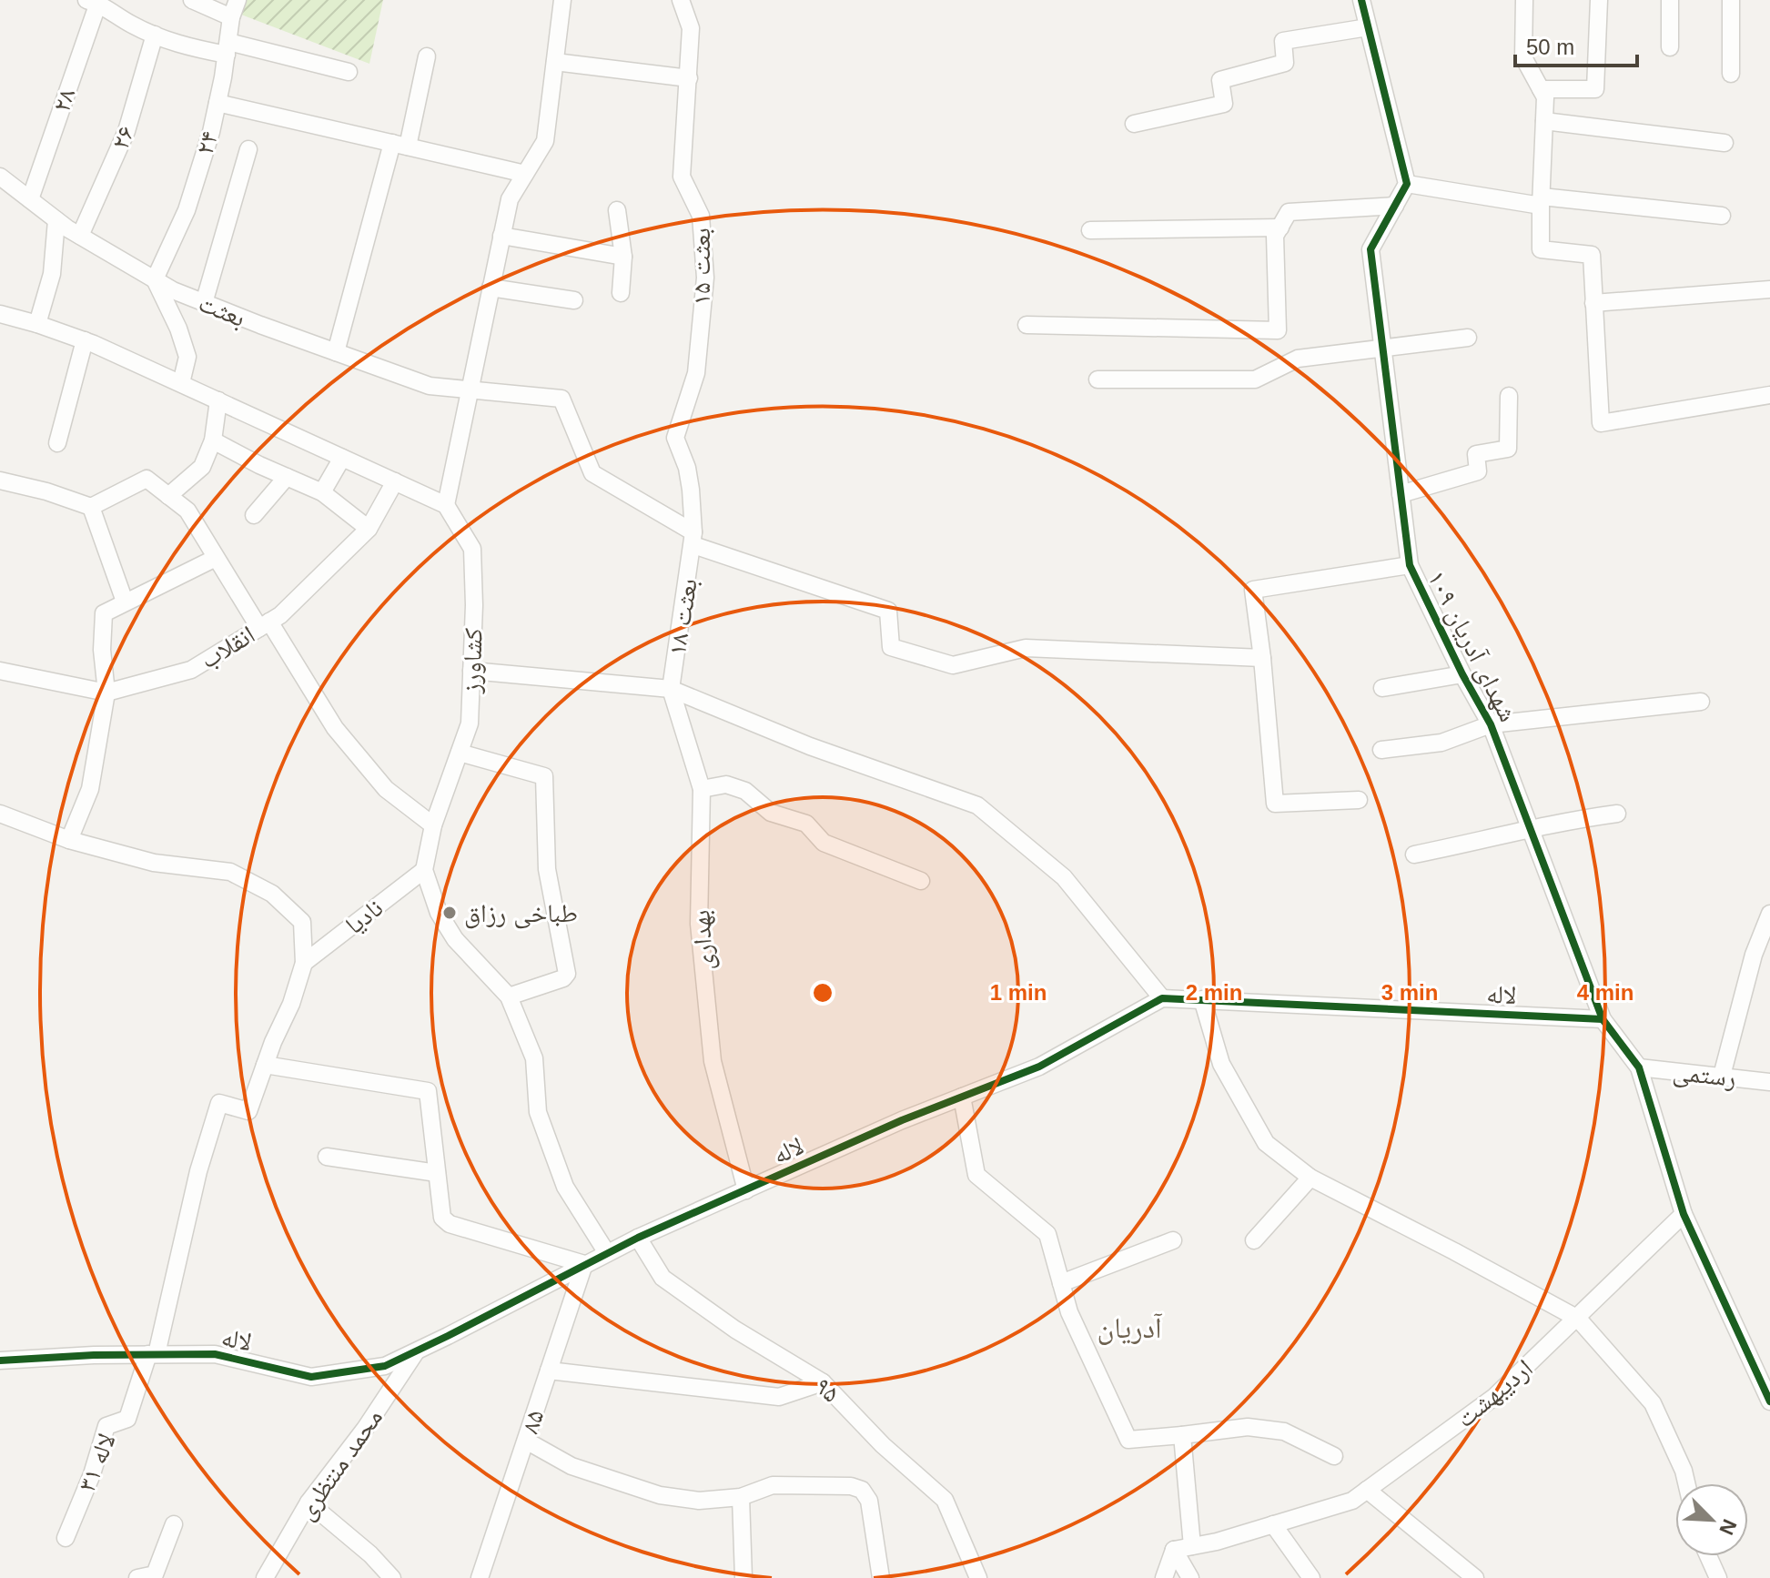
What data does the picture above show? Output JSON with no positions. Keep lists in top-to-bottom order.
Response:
{
  "streets": {
    "street": [
      "۲۸",
      "۲۶",
      "۲۴",
      "بعثت ۱۵",
      "بعثت",
      "بعثت ۱۸",
      "شهدای آدریان ۱۰۹",
      "انقلاب",
      "کشاورز",
      "نادیا",
      "بهداری",
      "لاله",
      "رستمی",
      "۹۵",
      "اردیبهشت",
      "۸۵",
      "لاله ۳۱",
      "محمد منتظری"
    ]
  },
  "crossings": [
    ["۲۸", "بعثت"],
    ["۲۶", "بعثت"],
    ["۲۴", "بعثت"],
    ["بعثت ۱۵", "بعثت"],
    ["بعثت ۱۵", "بعثت ۱۸"],
    ["بعثت", "بعثت ۱۸"],
    ["بعثت ۱۸", "بهداری"],
    ["شهدای آدریان ۱۰۹", "لاله"],
    ["شهدای آدریان ۱۰۹", "رستمی"],
    ["شهدای آدریان ۱۰۹", "اردیبهشت"],
    ["کشاورز", "نادیا"],
    ["بهداری", "لاله"],
    ["لاله", "۹۵"],
    ["لاله", "۸۵"],
    ["لاله", "لاله ۳۱"],
    ["لاله", "محمد منتظری"]
  ],
  "districts": ["آدریان"],
  "places": ["طباخی رزاق"],
  "scale_bar": "50 m",
  "north": "bottom right",
  "rings": [
    "1 min",
    "2 min",
    "3 min",
    "4 min"
  ]
}
